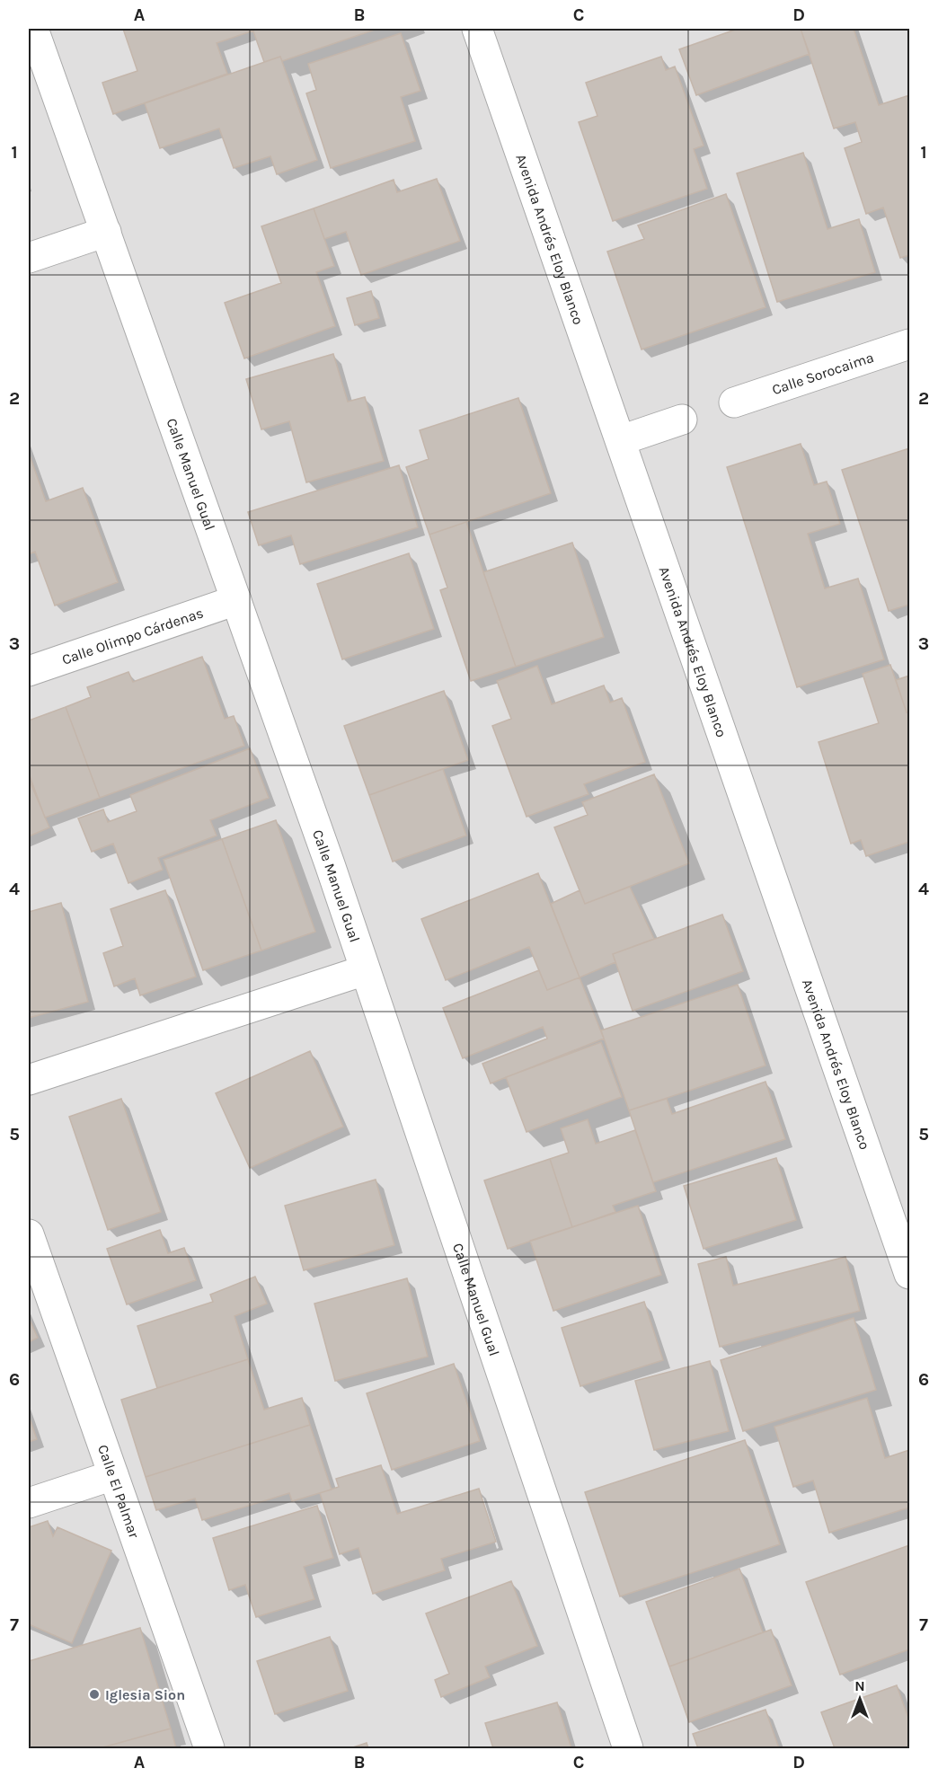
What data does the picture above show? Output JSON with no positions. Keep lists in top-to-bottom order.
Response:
{
  "streets": {
    "street": [
      "Avenida Andrés Eloy Blanco",
      "Calle Sorocaima",
      "Calle Manuel Gual",
      "Calle Olimpo Cárdenas",
      "Calle El Palmar"
    ]
  },
  "crossings": [
    ["Calle Manuel Gual", "Calle Olimpo Cárdenas"]
  ],
  "places": ["Iglesia Sion"],
  "north": "top",
  "grid": {
    "columns": [
      "A",
      "B",
      "C",
      "D"
    ],
    "rows": [
      "1",
      "2",
      "3",
      "4",
      "5",
      "6",
      "7"
    ]
  }
}
